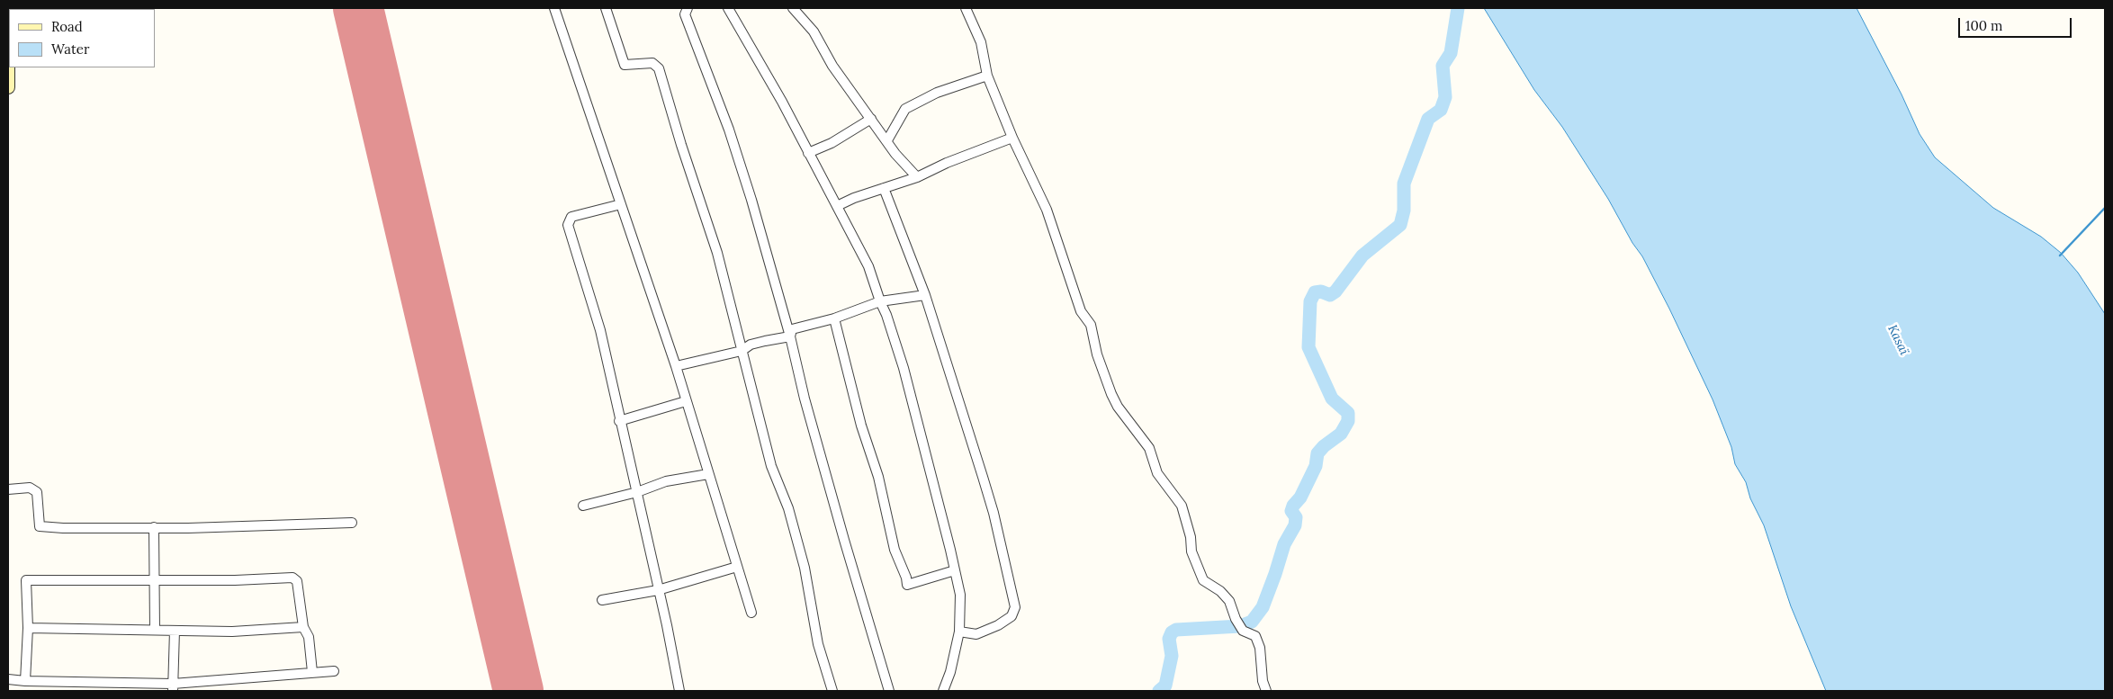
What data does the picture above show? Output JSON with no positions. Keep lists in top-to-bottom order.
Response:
{
  "water": ["Kasaï"],
  "legend": ["Road", "Water"],
  "scale_bar": "100 m"
}
